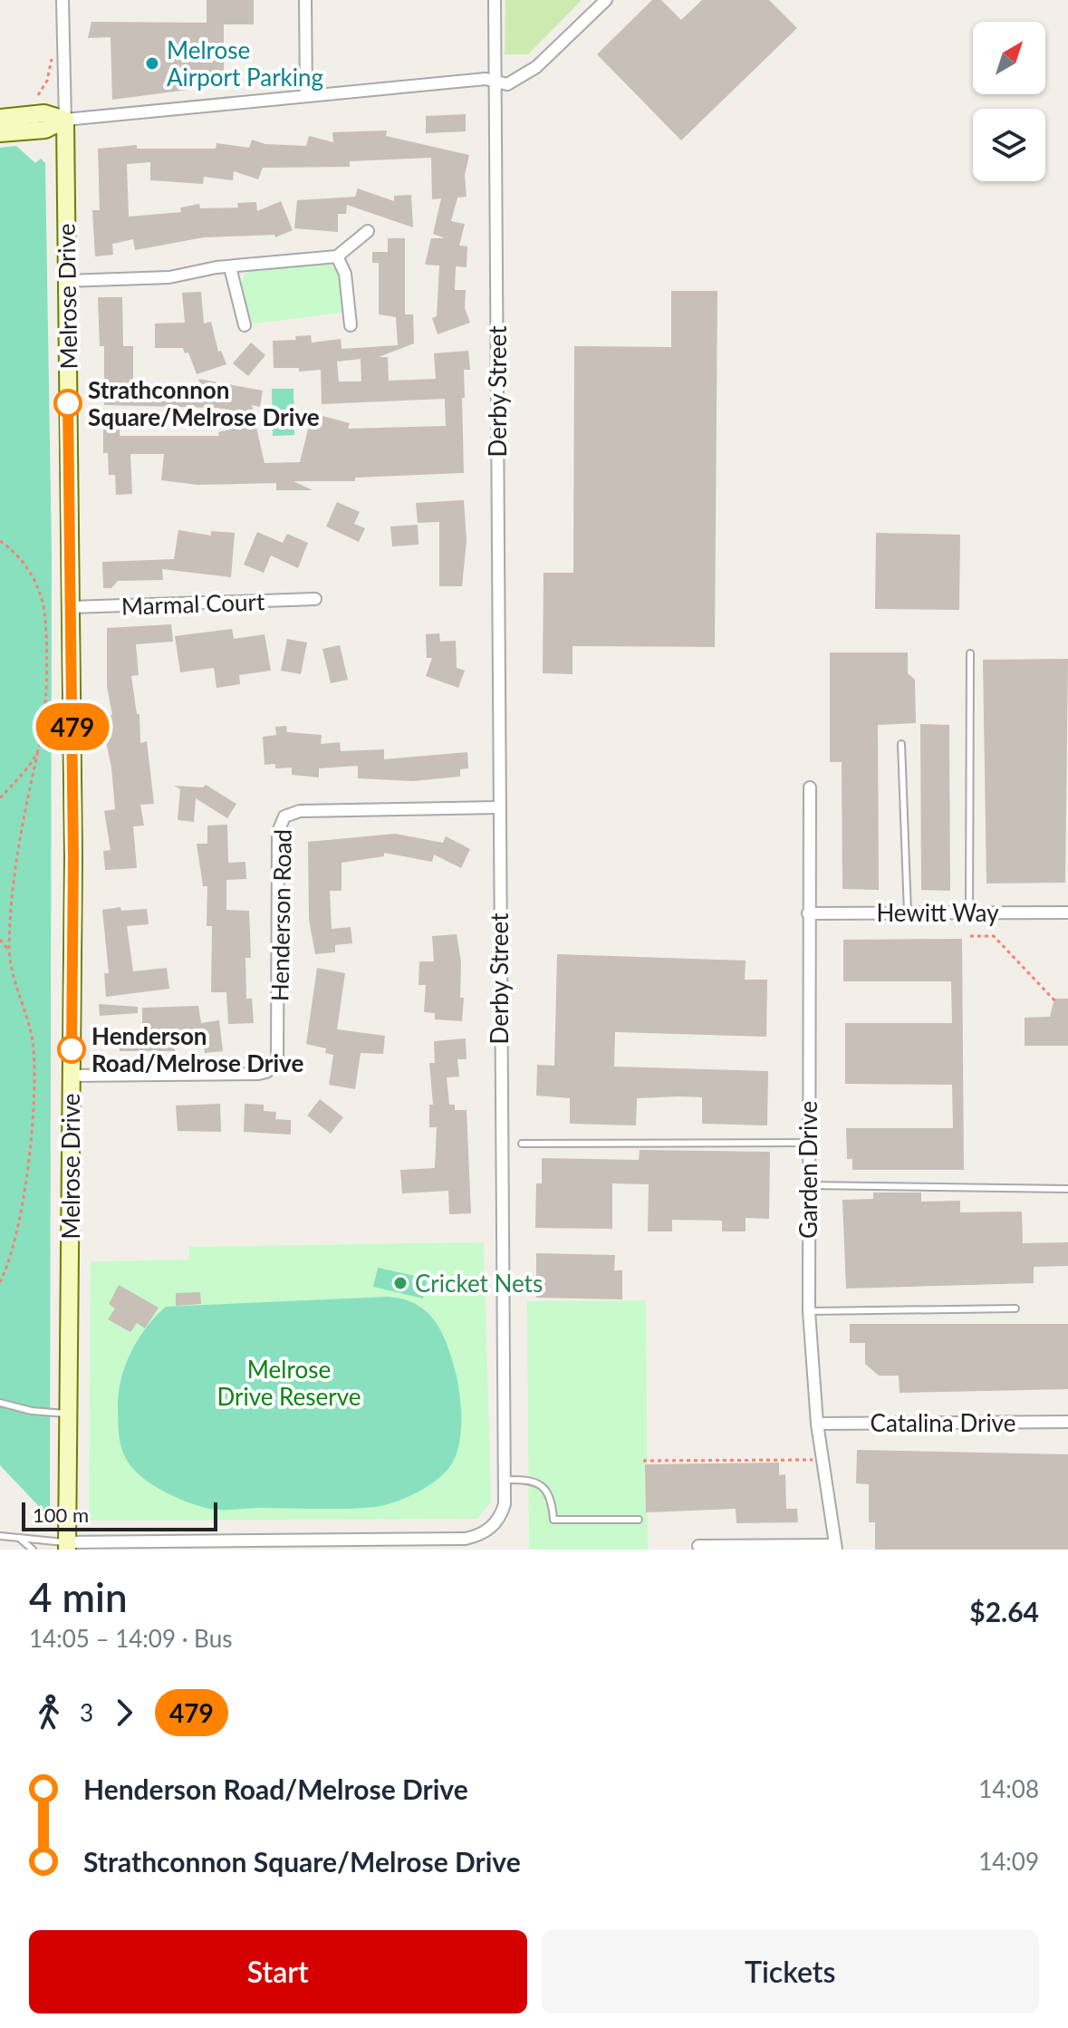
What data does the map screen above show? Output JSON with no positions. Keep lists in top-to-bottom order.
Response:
{
  "streets": {
    "street": [
      "Melrose Drive",
      "Derby Street",
      "Marmal Court",
      "Hewitt Way",
      "Henderson Road",
      "Garden Drive",
      "Catalina Drive"
    ]
  },
  "crossings": [
    ["Melrose Drive", "Derby Street"],
    ["Melrose Drive", "Marmal Court"],
    ["Melrose Drive", "Henderson Road"],
    ["Derby Street", "Henderson Road"],
    ["Hewitt Way", "Garden Drive"],
    ["Garden Drive", "Catalina Drive"]
  ],
  "parks": ["Melrose Drive Reserve"],
  "places": [
    "Melrose Airport Parking",
    "Strathconnon Square/Melrose Drive",
    "Henderson Road/Melrose Drive",
    "Cricket Nets"
  ],
  "lines": ["bus line 479"],
  "scale_bar": "100 m",
  "north": "top right",
  "page": {
    "on_map": "479",
    "scale": "100 m",
    "heading": ["4 min", "14:05 – 14:09 · Bus", "$2.64"],
    "legs": ["3", "479"],
    "list": [
      {
        "name": "Henderson Road/Melrose Drive",
        "value": "14:08"
      },
      {
        "name": "Strathconnon Square/Melrose Drive",
        "value": "14:09"
      }
    ],
    "buttons": ["Start", "Tickets"]
  }
}
